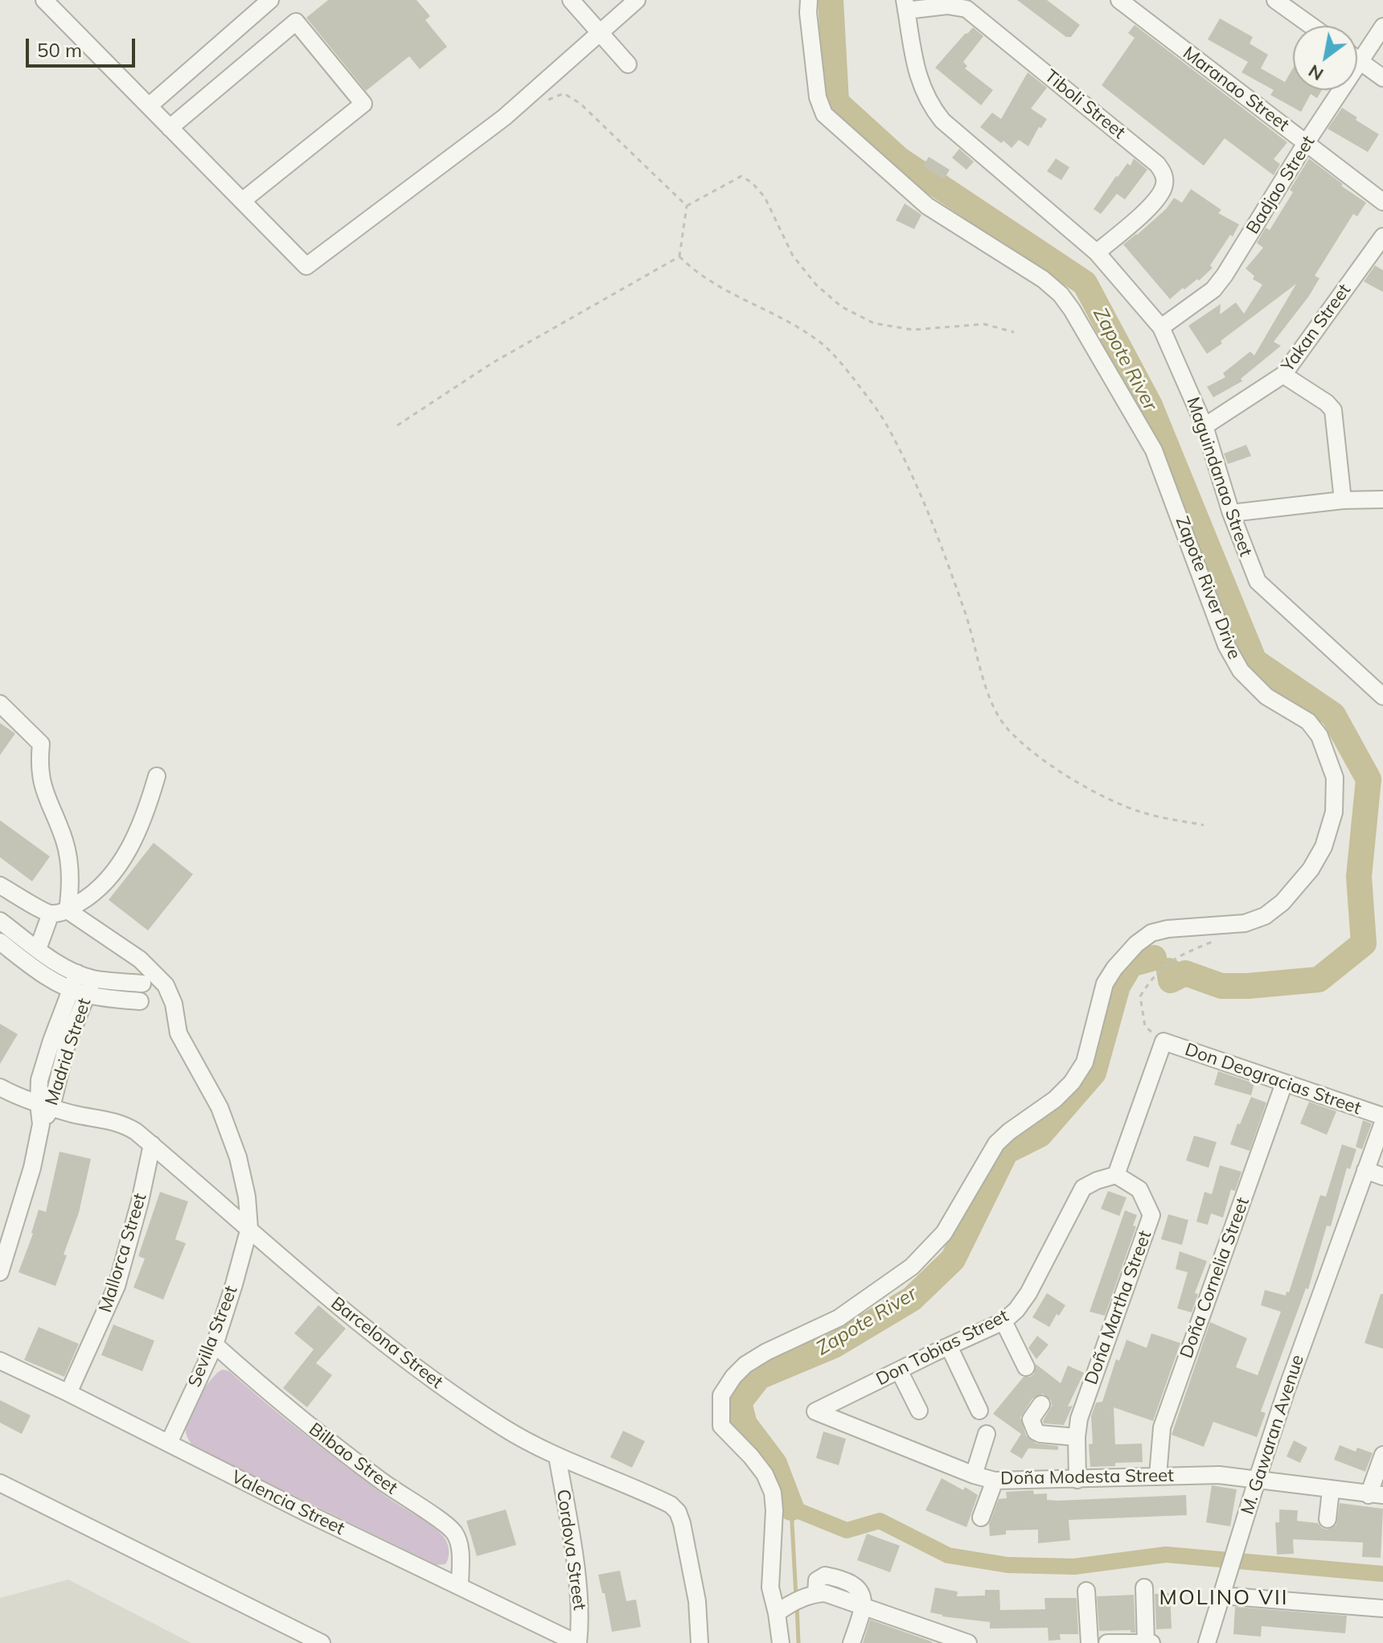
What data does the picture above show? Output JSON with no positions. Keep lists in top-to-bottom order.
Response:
{
  "streets": {
    "street": [
      "Maranao Street",
      "Tiboli Street",
      "Badjao Street",
      "Yakan Street",
      "Maguindanao Street",
      "Zapote River Drive",
      "Madrid Street",
      "Don Deogracias Street",
      "Mallorca Street",
      "Doña Cornelia Street",
      "Doña Martha Street",
      "Sevilla Street",
      "Barcelona Street",
      "Don Tobias Street",
      "M. Gawaran Avenue",
      "Bilbao Street",
      "Doña Modesta Street",
      "Valencia Street",
      "Cordova Street"
    ]
  },
  "crossings": [
    ["Maranao Street", "Badjao Street"],
    ["Tiboli Street", "Maguindanao Street"],
    ["Badjao Street", "Maguindanao Street"],
    ["Yakan Street", "Maguindanao Street"],
    ["Madrid Street", "Barcelona Street"],
    ["Don Deogracias Street", "Doña Cornelia Street"],
    ["Mallorca Street", "Barcelona Street"],
    ["Mallorca Street", "Valencia Street"],
    ["Doña Cornelia Street", "Doña Modesta Street"],
    ["Doña Martha Street", "Don Tobias Street"],
    ["Doña Martha Street", "Doña Modesta Street"],
    ["Sevilla Street", "Barcelona Street"],
    ["Sevilla Street", "Bilbao Street"],
    ["Sevilla Street", "Valencia Street"],
    ["Barcelona Street", "Cordova Street"],
    ["Don Tobias Street", "Doña Modesta Street"],
    ["M. Gawaran Avenue", "Doña Modesta Street"],
    ["Bilbao Street", "Valencia Street"],
    ["Valencia Street", "Cordova Street"]
  ],
  "districts": ["MOLINO VII"],
  "water": ["Zapote River"],
  "scale_bar": "50 m",
  "north": "bottom left"
}
